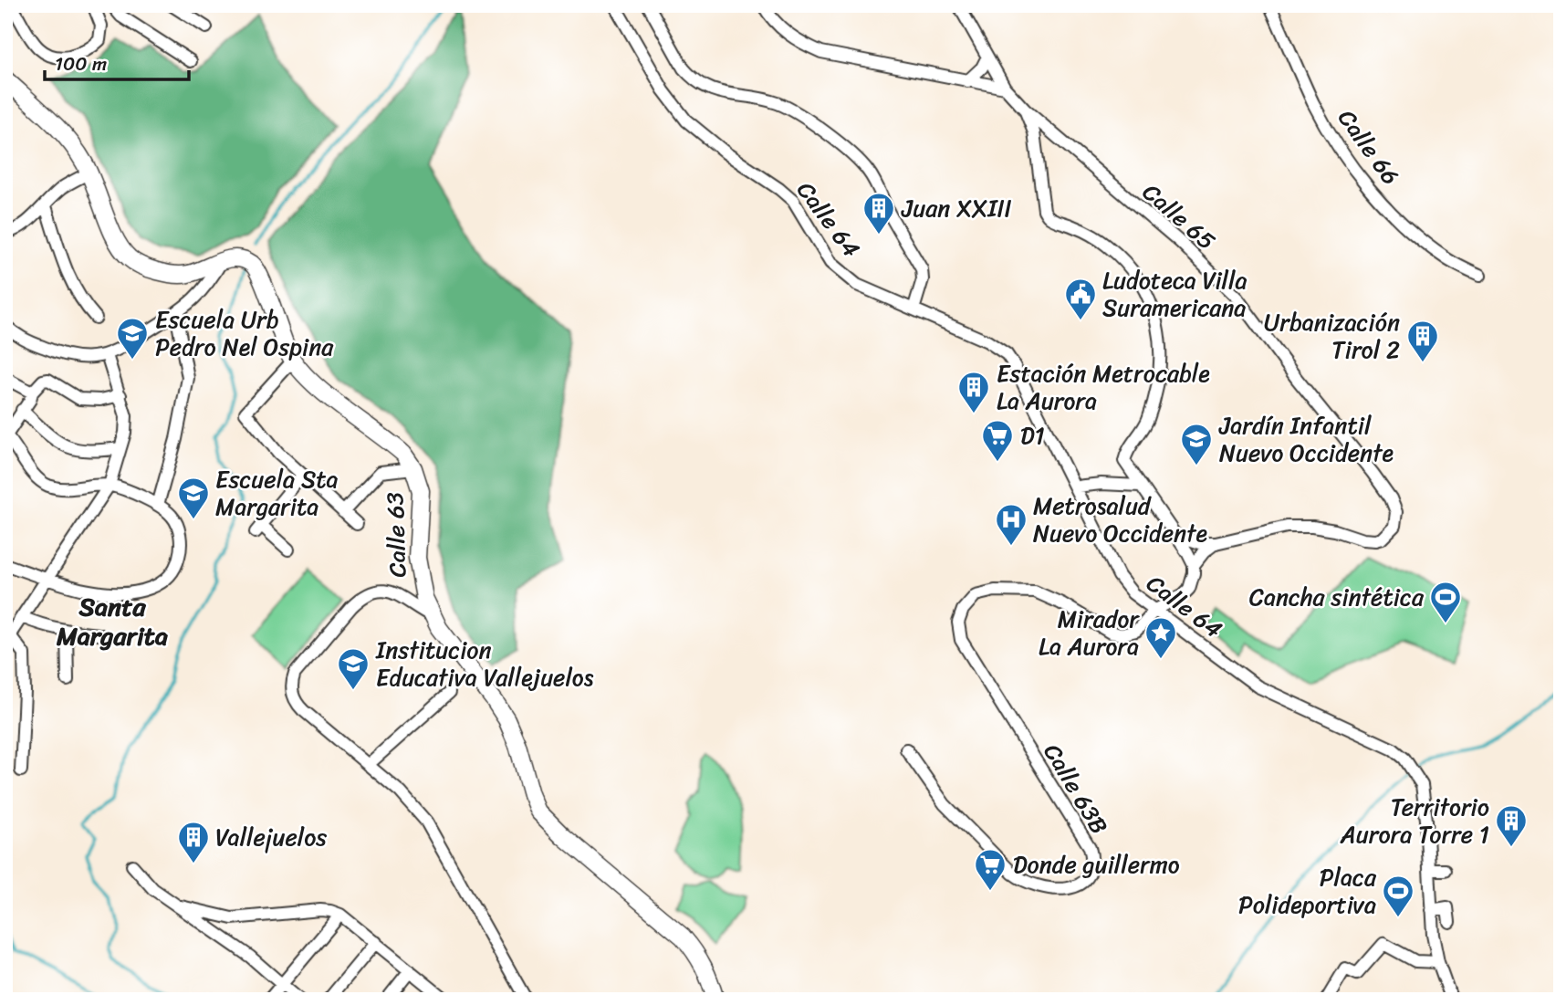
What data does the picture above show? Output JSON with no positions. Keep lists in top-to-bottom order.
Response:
{
  "streets": {
    "main road": ["Calle 63"],
    "street": [
      "Calle 66",
      "Calle 65",
      "Calle 64",
      "Calle 63B"
    ]
  },
  "crossings": [
    ["Calle 64", "Calle 63B"]
  ],
  "districts": ["Santa Margarita"],
  "places": {
    "building": [
      "Juan XXIII",
      "Urbanización Tirol 2",
      "Estación Metrocable La Aurora",
      "Territorio Aurora Torre 1",
      "Vallejuelos"
    ],
    "public building": ["Ludoteca Villa Suramericana"],
    "school or university": [
      "Escuela Urb Pedro Nel Ospina",
      "Jardín Infantil Nuevo Occidente",
      "Escuela Sta Margarita",
      "Institucion Educativa Vallejuelos"
    ],
    "supermarket": ["D1", "Donde guillermo"],
    "hospital": ["Metrosalud Nuevo Occidente"],
    "sports": ["Cancha sintética", "Placa Polideportiva"],
    "place": ["Mirador La Aurora"]
  },
  "scale_bar": "100 m"
}
